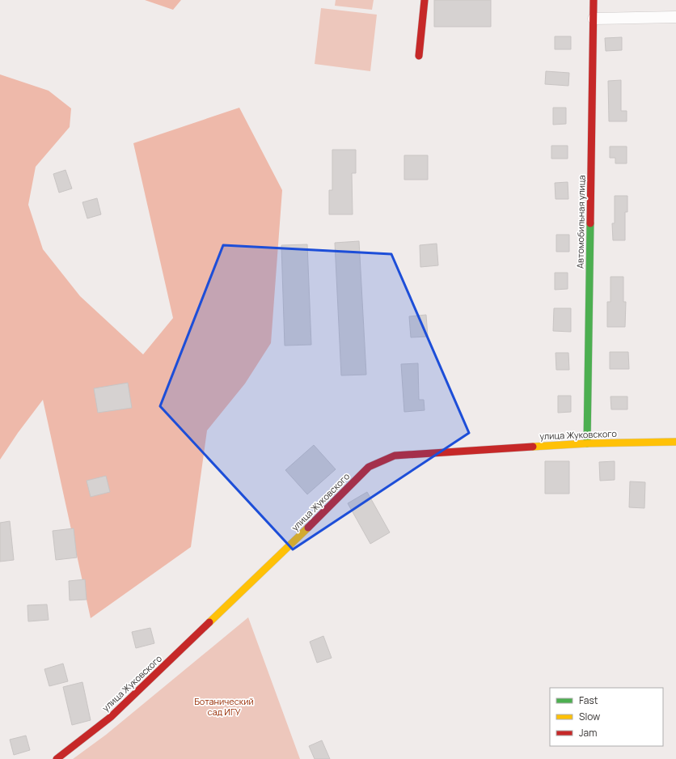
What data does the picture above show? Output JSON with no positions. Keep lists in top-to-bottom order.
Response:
{
  "streets": {
    "street": ["Автомобильная улица", "улица Жуковского"]
  },
  "crossings": [
    ["Автомобильная улица", "улица Жуковского"]
  ],
  "parks": ["Ботанический сад ИГУ"],
  "legend": ["Fast", "Slow", "Jam"]
}
